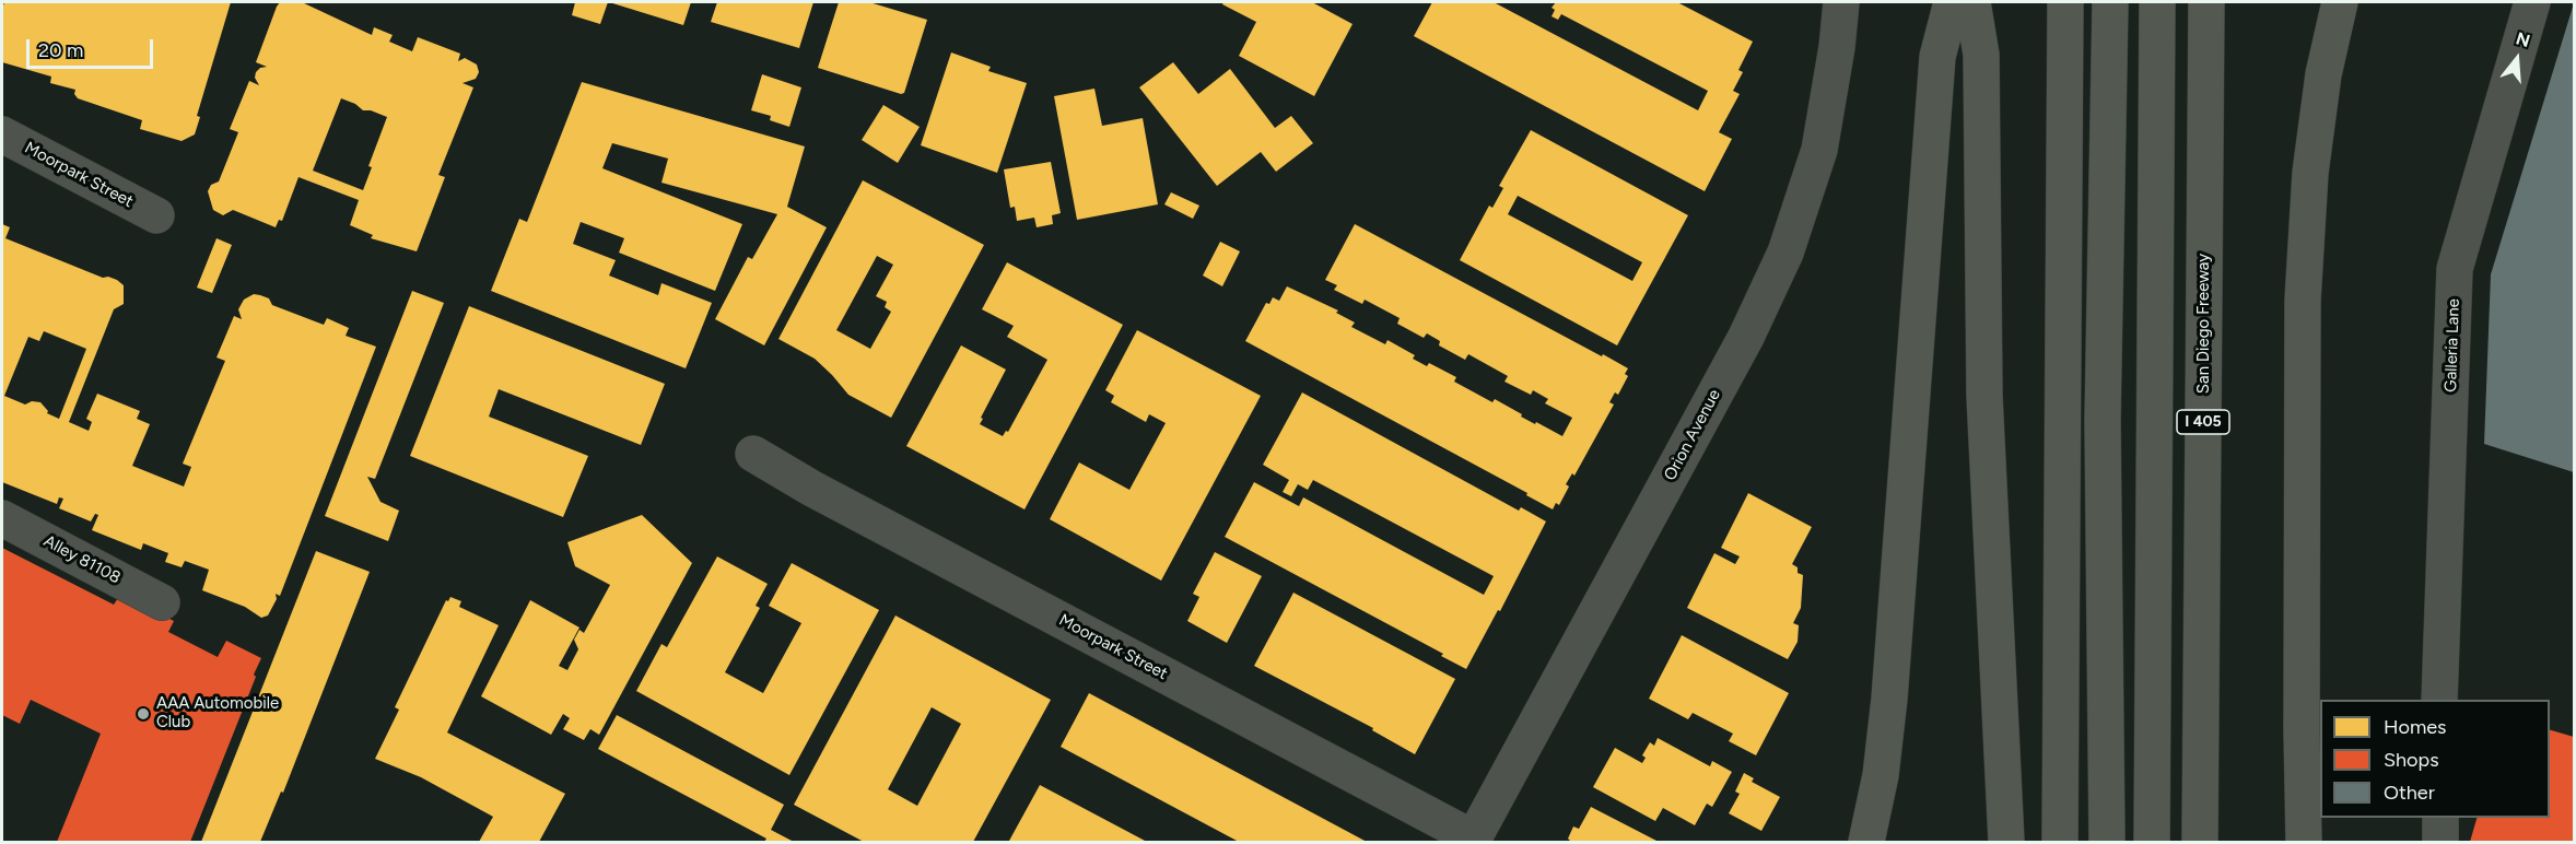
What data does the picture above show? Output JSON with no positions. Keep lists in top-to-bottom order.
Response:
{
  "streets": {
    "highway": ["San Diego Freeway", "I 405"],
    "street": [
      "Moorpark Street",
      "Galleria Lane",
      "Orion Avenue",
      "Alley 81108"
    ]
  },
  "crossings": [
    ["Moorpark Street", "Orion Avenue"]
  ],
  "places": ["AAA Automobile Club"],
  "legend": ["Homes", "Shops", "Other"],
  "scale_bar": "20 m",
  "north": "top"
}
